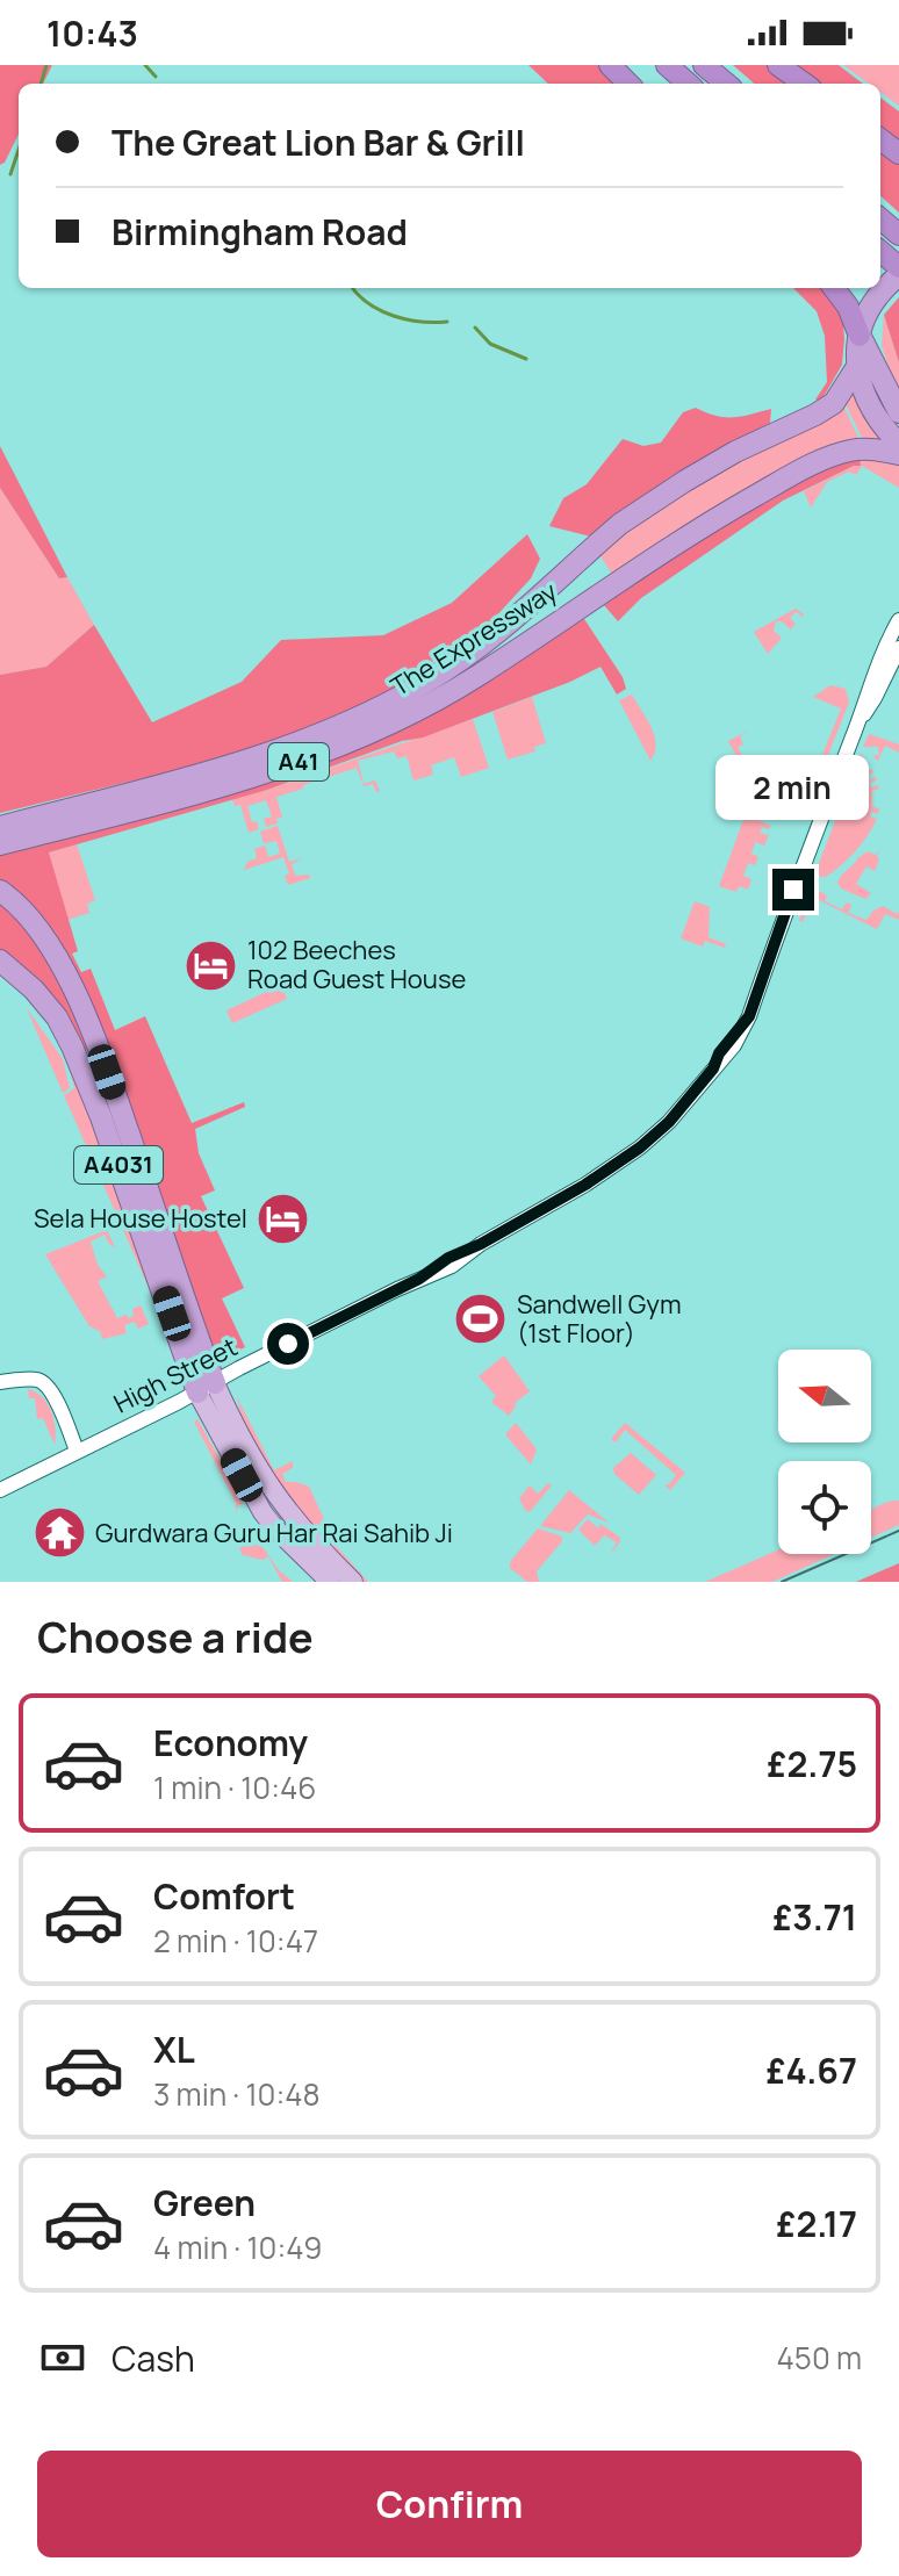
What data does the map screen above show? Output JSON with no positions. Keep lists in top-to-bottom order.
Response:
{
  "streets": {
    "highway": ["The Expressway", "A41", "A4031"],
    "street": ["High Street"]
  },
  "crossings": [
    ["The Expressway", "A41"],
    ["A4031", "High Street"]
  ],
  "places": {
    "hotel": ["102 Beeches Road Guest House", "Sela House Hostel"],
    "sports": ["Sandwell Gym (1st Floor)"],
    "temple": ["Gurdwara Guru Har Rai Sahib Ji"]
  },
  "north": "left",
  "page": {
    "status": "10:43",
    "banner": ["The Great Lion Bar & Grill", "Birmingham Road"],
    "bubble": "2 min",
    "heading": "Choose a ride",
    "list": [
      {
        "name": "Economy",
        "note": "1 min · 10:46",
        "value": "£2.75"
      },
      {
        "name": "Comfort",
        "note": "2 min · 10:47",
        "value": "£3.71"
      },
      {
        "name": "XL",
        "note": "3 min · 10:48",
        "value": "£4.67"
      },
      {
        "name": "Green",
        "note": "4 min · 10:49",
        "value": "£2.17"
      }
    ],
    "pay": ["Cash", "450 m"],
    "buttons": "Confirm"
  }
}
